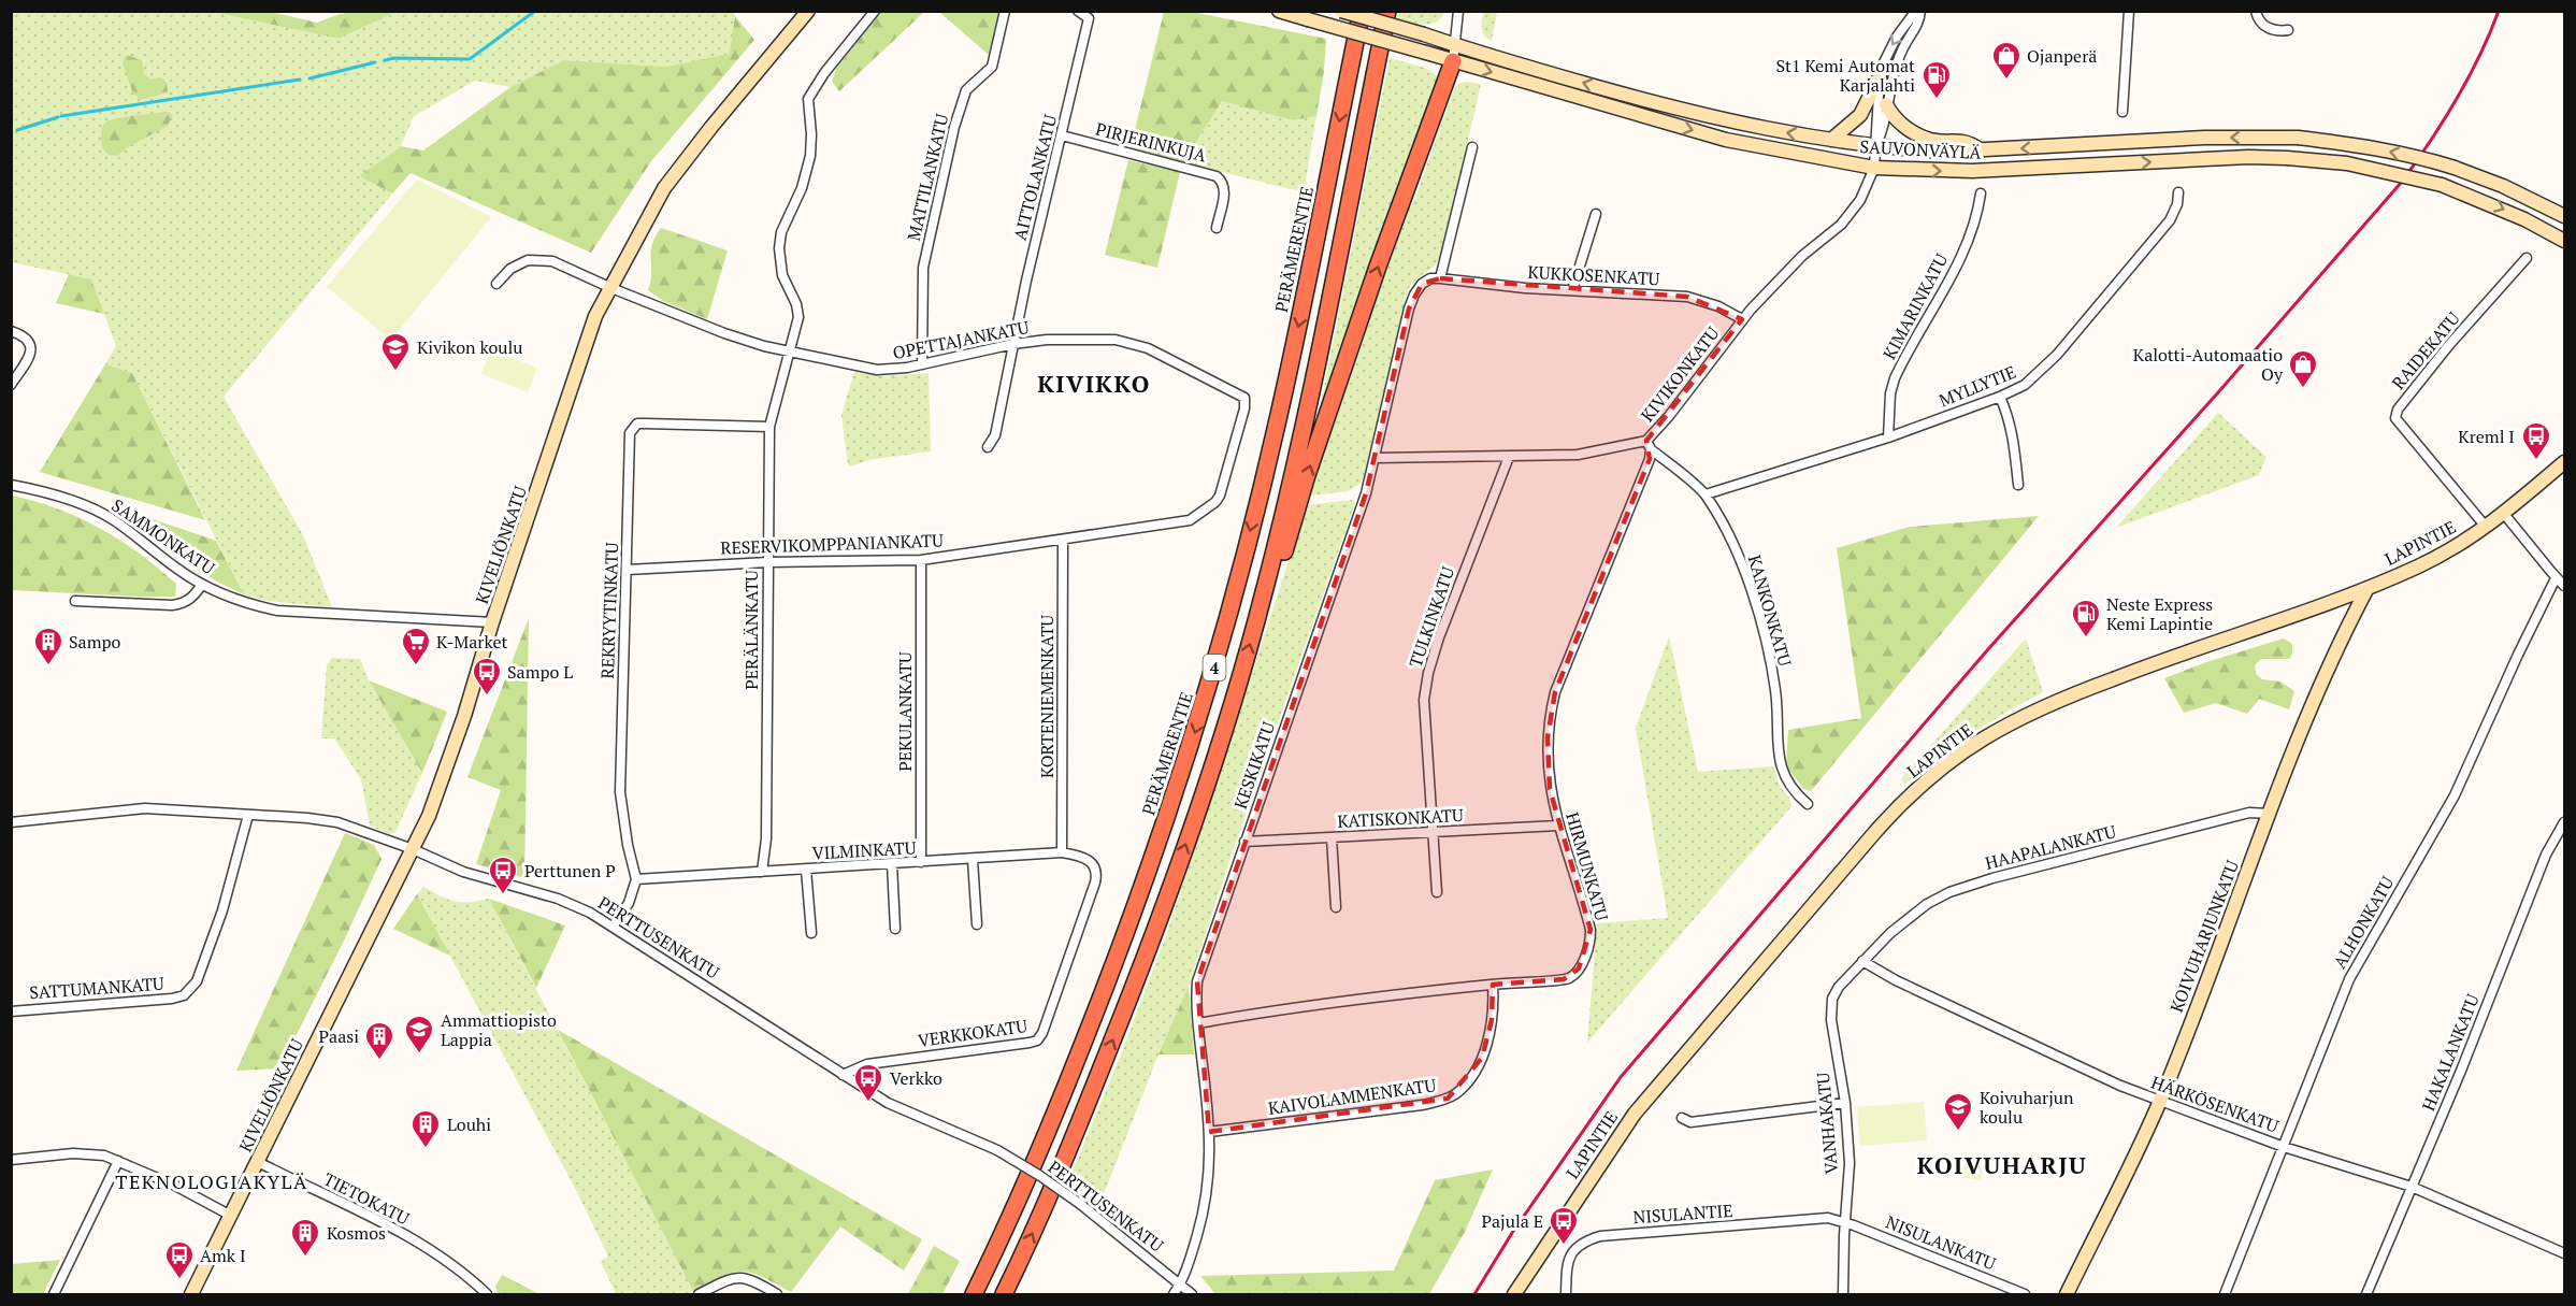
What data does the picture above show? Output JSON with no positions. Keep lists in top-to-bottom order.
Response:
{
  "streets": {
    "highway": ["PERÄMERENTIE", "4"],
    "main road": [
      "SAUVONVÄYLÄ",
      "LAPINTIE",
      "KIVELIÖNKATU",
      "KOIVUHARJUNKATU"
    ],
    "street": [
      "PIRJERINKUJA",
      "MATTILANKATU",
      "AITTOLANKATU",
      "KUKKOSENKATU",
      "KIMARINKATU",
      "OPETTAJANKATU",
      "RAIDEKATU",
      "KIVIKONKATU",
      "MYLLYTIE",
      "SAMMONKATU",
      "RESERVIKOMPPANIANKATU",
      "REKRYYTINKATU",
      "KANKONKATU",
      "TULKINKATU",
      "PERÄLÄNKATU",
      "KORTENIEMENKATU",
      "PEKULANKATU",
      "KESKIKATU",
      "KATISKONKATU",
      "HAAPALANKATU",
      "VILMINKATU",
      "HIRMUNKATU",
      "ALHONKATU",
      "PERTTUSENKATU",
      "SATTUMANKATU",
      "VERKKOKATU",
      "HAKALANKATU",
      "KAIVOLAMMENKATU",
      "HÄRKÖSENKATU",
      "VANHAKATU",
      "TIETOKATU",
      "NISULANTIE",
      "NISULANKATU"
    ]
  },
  "crossings": [
    ["PIRJERINKUJA", "AITTOLANKATU"],
    ["SAUVONVÄYLÄ", "KIVIKONKATU"],
    ["MATTILANKATU", "OPETTAJANKATU"],
    ["AITTOLANKATU", "OPETTAJANKATU"],
    ["KUKKOSENKATU", "KIVIKONKATU"],
    ["KUKKOSENKATU", "KESKIKATU"],
    ["KIMARINKATU", "MYLLYTIE"],
    ["OPETTAJANKATU", "RESERVIKOMPPANIANKATU"],
    ["OPETTAJANKATU", "KIVELIÖNKATU"],
    ["OPETTAJANKATU", "PERÄLÄNKATU"],
    ["RAIDEKATU", "LAPINTIE"],
    ["KIVIKONKATU", "KANKONKATU"],
    ["KIVIKONKATU", "TULKINKATU"],
    ["KIVIKONKATU", "KESKIKATU"],
    ["KIVIKONKATU", "HIRMUNKATU"],
    ["MYLLYTIE", "KANKONKATU"],
    ["SAMMONKATU", "KIVELIÖNKATU"],
    ["LAPINTIE", "KOIVUHARJUNKATU"],
    ["RESERVIKOMPPANIANKATU", "REKRYYTINKATU"],
    ["RESERVIKOMPPANIANKATU", "PERÄLÄNKATU"],
    ["RESERVIKOMPPANIANKATU", "KORTENIEMENKATU"],
    ["RESERVIKOMPPANIANKATU", "PEKULANKATU"],
    ["KIVELIÖNKATU", "PERTTUSENKATU"],
    ["KIVELIÖNKATU", "TIETOKATU"],
    ["REKRYYTINKATU", "PERÄLÄNKATU"],
    ["REKRYYTINKATU", "VILMINKATU"],
    ["KANKONKATU", "HIRMUNKATU"],
    ["TULKINKATU", "KATISKONKATU"],
    ["PERÄLÄNKATU", "VILMINKATU"],
    ["KORTENIEMENKATU", "VILMINKATU"],
    ["PEKULANKATU", "VILMINKATU"],
    ["KESKIKATU", "KATISKONKATU"],
    ["KESKIKATU", "HIRMUNKATU"],
    ["KESKIKATU", "PERTTUSENKATU"],
    ["KESKIKATU", "KAIVOLAMMENKATU"],
    ["KATISKONKATU", "HIRMUNKATU"],
    ["HAAPALANKATU", "KOIVUHARJUNKATU"],
    ["HAAPALANKATU", "HÄRKÖSENKATU"],
    ["HAAPALANKATU", "VANHAKATU"],
    ["VILMINKATU", "VERKKOKATU"],
    ["HIRMUNKATU", "KAIVOLAMMENKATU"],
    ["ALHONKATU", "HÄRKÖSENKATU"],
    ["KOIVUHARJUNKATU", "HÄRKÖSENKATU"],
    ["PERTTUSENKATU", "SATTUMANKATU"],
    ["PERTTUSENKATU", "VERKKOKATU"],
    ["HAKALANKATU", "HÄRKÖSENKATU"],
    ["HÄRKÖSENKATU", "VANHAKATU"],
    ["VANHAKATU", "NISULANTIE"],
    ["VANHAKATU", "NISULANKATU"],
    ["NISULANTIE", "NISULANKATU"]
  ],
  "districts": ["KIVIKKO", "KOIVUHARJU", "TEKNOLOGIAKYLÄ"],
  "places": {
    "shop": ["Ojanperä", "Kalotti-Automaatio Oy"],
    "fuel station": ["St1 Kemi Automat Karjalahti", "Neste Express Kemi Lapintie"],
    "school or university": ["Kivikon koulu", "Ammattiopisto Lappia", "Koivuharjun koulu"],
    "bus stop": [
      "Kreml I",
      "Sampo L",
      "Perttunen P",
      "Verkko",
      "Pajula E",
      "Amk I"
    ],
    "building": [
      "Sampo",
      "Paasi",
      "Louhi",
      "Kosmos"
    ],
    "supermarket": ["K-Market"]
  }
}
